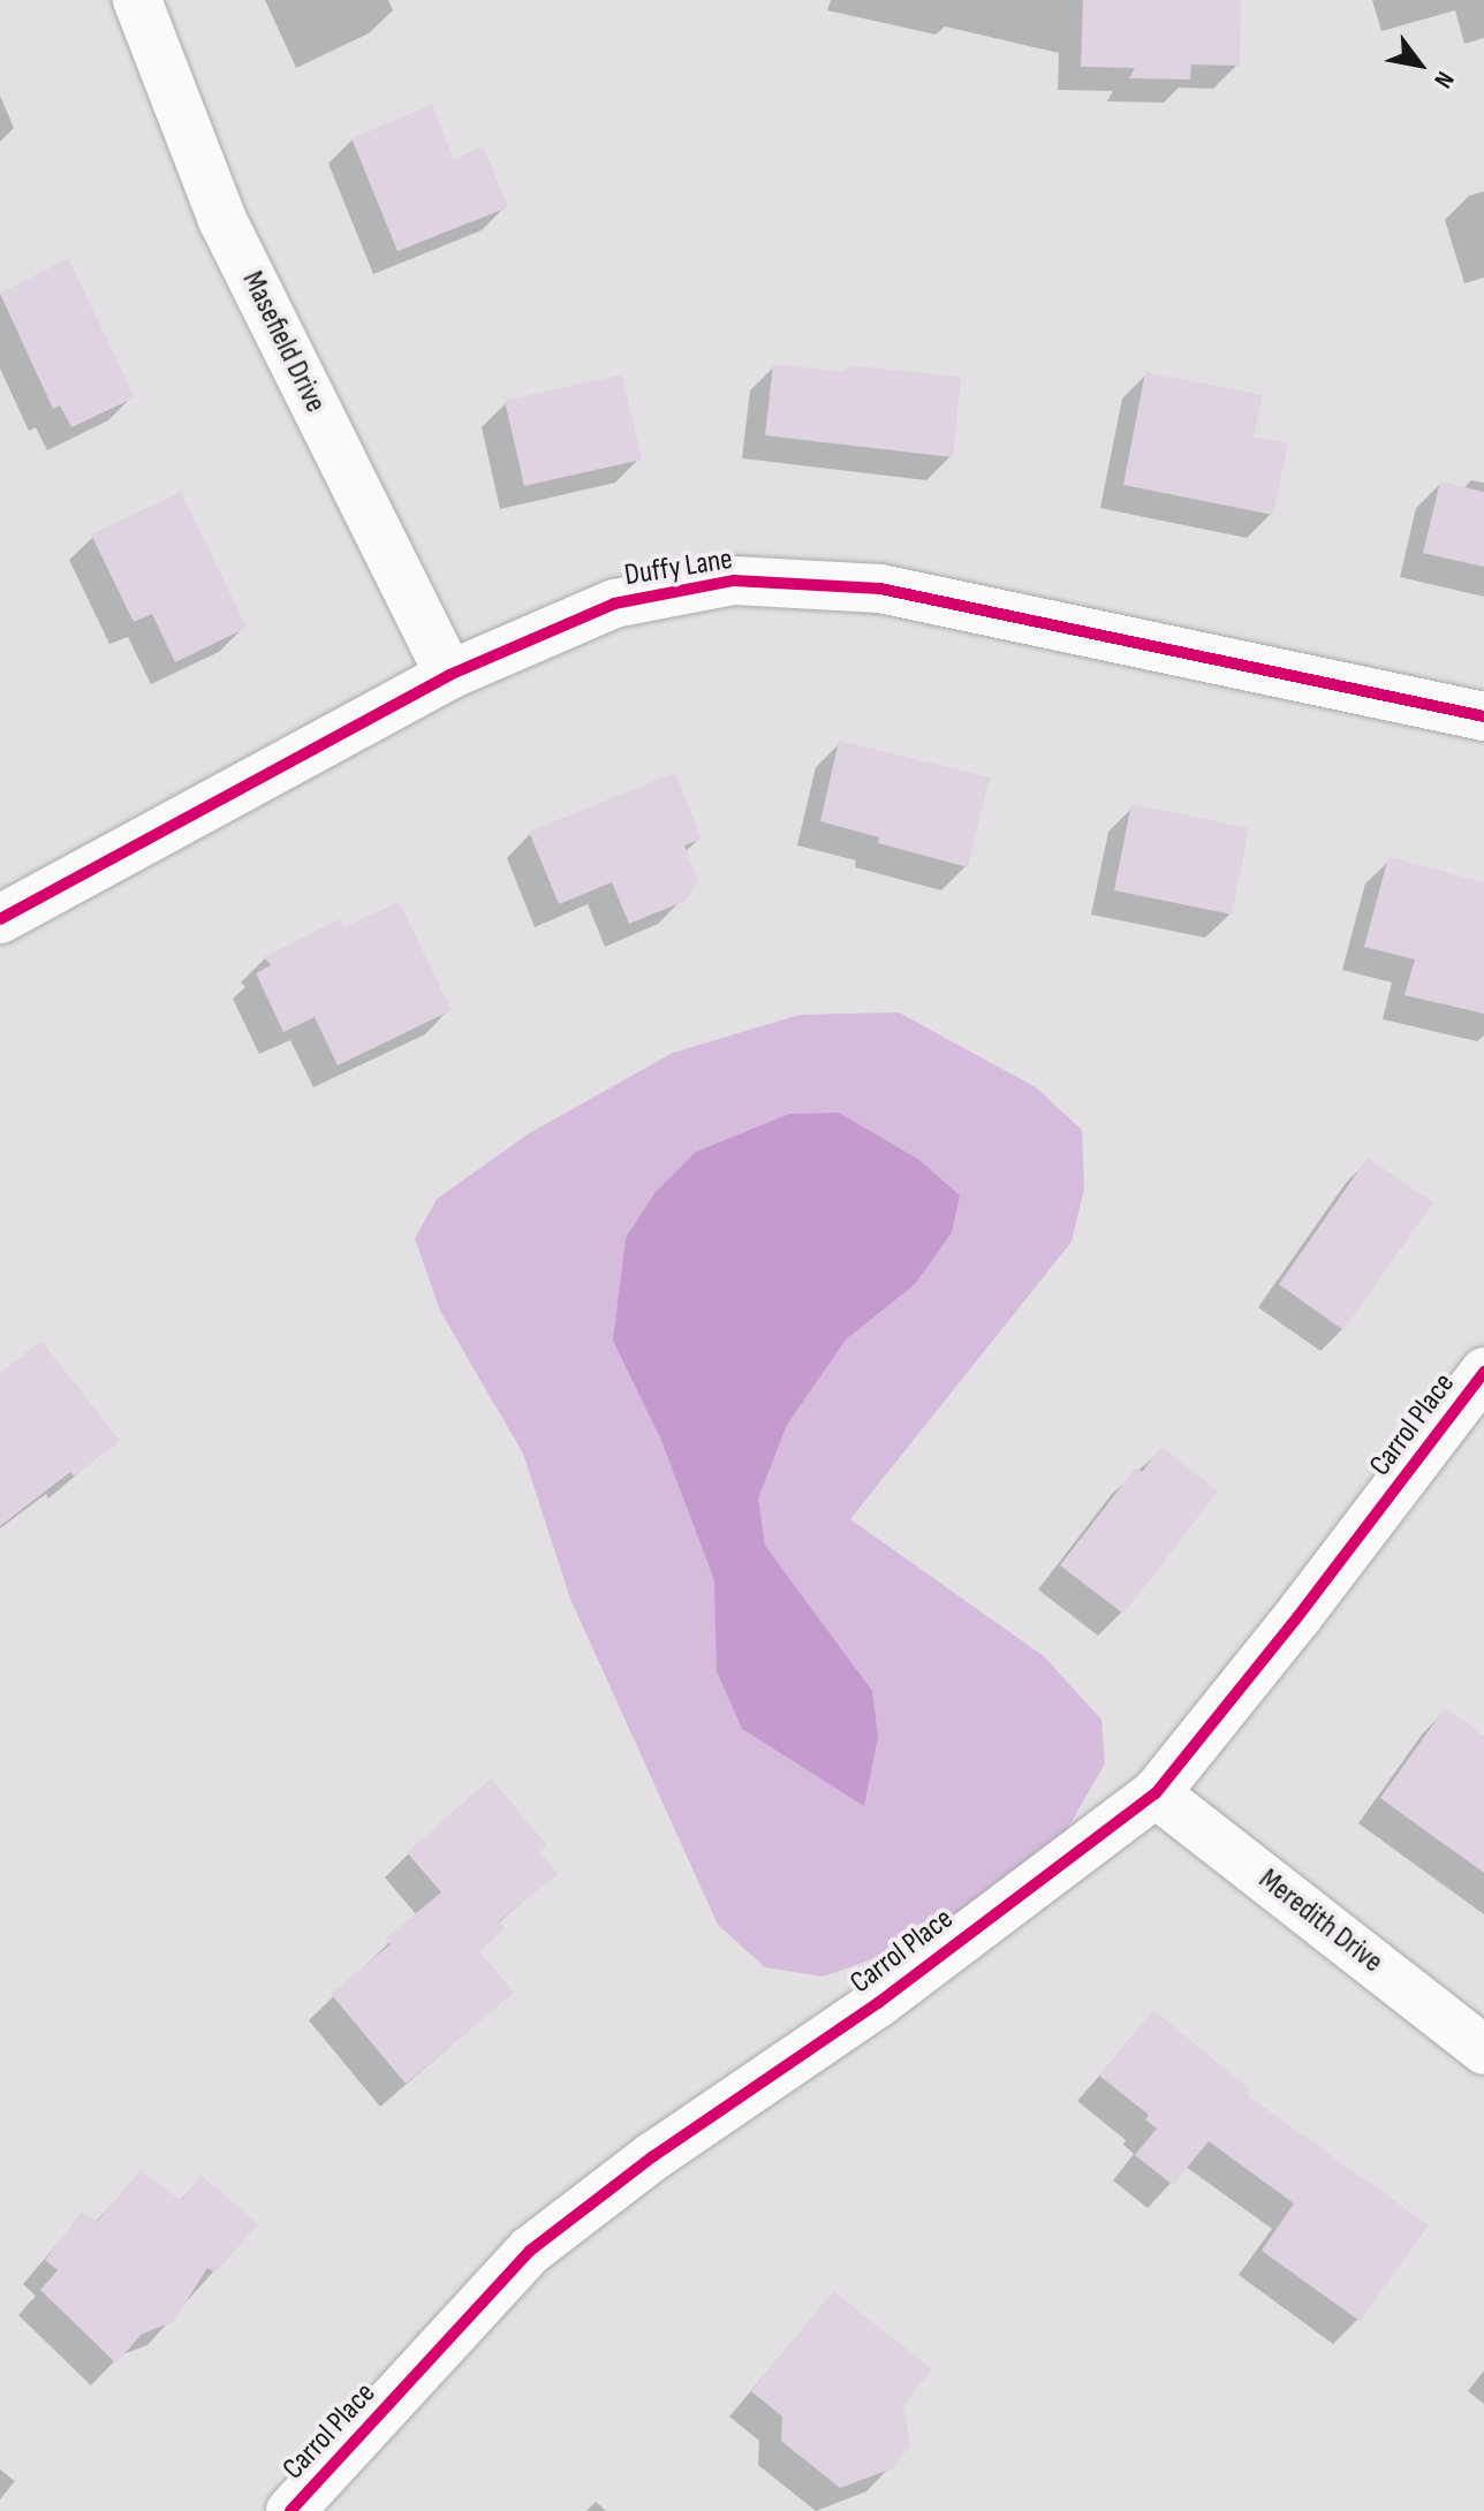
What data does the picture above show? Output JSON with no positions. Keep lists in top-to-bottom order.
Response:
{
  "streets": {
    "street": [
      "Masefield Drive",
      "Duffy Lane",
      "Carrol Place",
      "Meredith Drive"
    ]
  },
  "crossings": [
    ["Masefield Drive", "Duffy Lane"],
    ["Carrol Place", "Meredith Drive"]
  ],
  "north": "bottom right"
}
